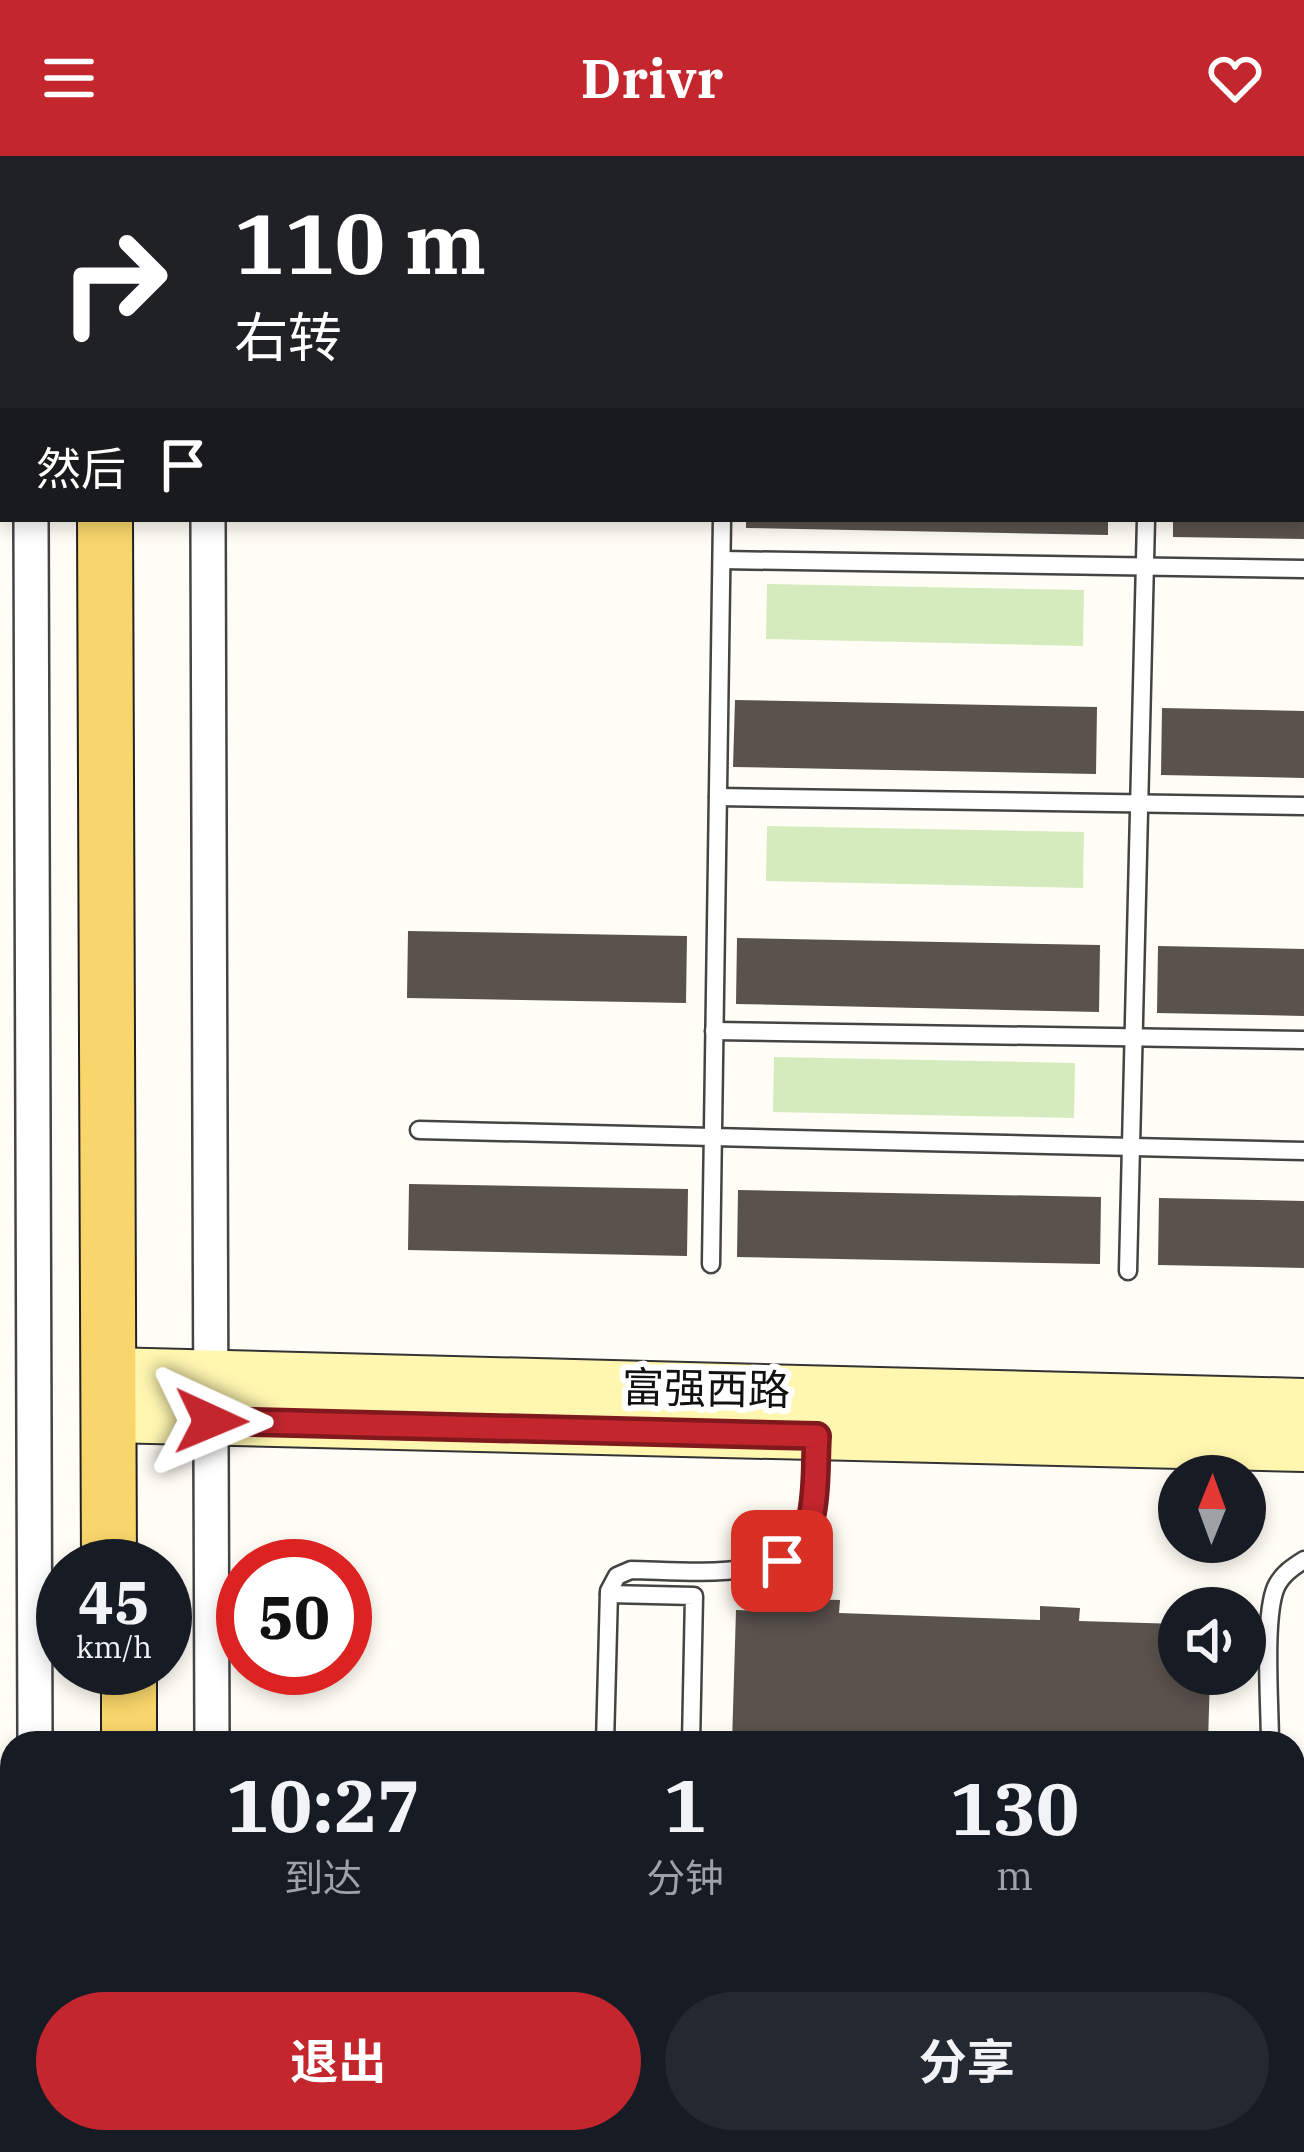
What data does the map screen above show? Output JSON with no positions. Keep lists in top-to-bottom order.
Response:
{
  "streets": {
    "main road": ["富强西路"]
  },
  "north": "top",
  "page": {
    "header": "Drivr",
    "turn": ["110 m", "右转"],
    "then": "然后",
    "speed": "45 km/h",
    "limit": "50",
    "eta": [
      "10:27",
      "到达",
      "1",
      "分钟",
      "130",
      "m"
    ],
    "buttons": ["退出", "分享"]
  }
}
